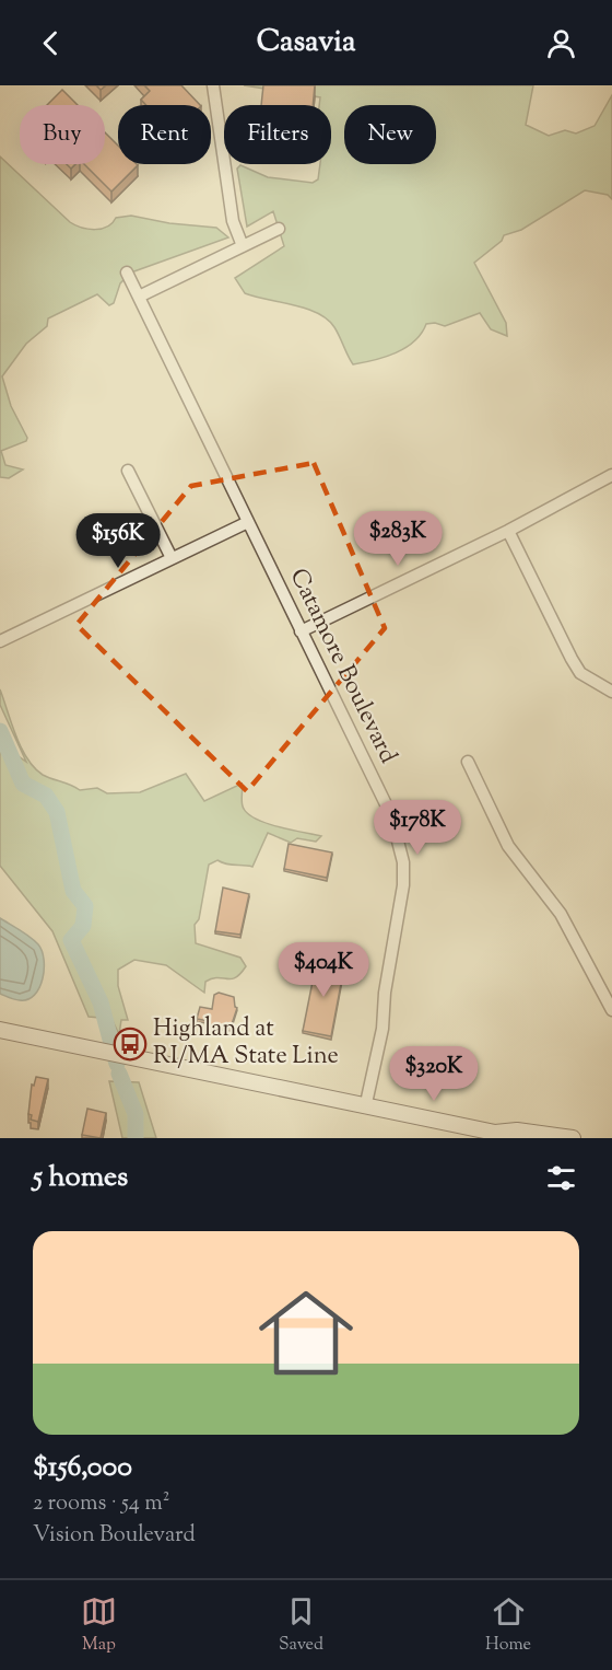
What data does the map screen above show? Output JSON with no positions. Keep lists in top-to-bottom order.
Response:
{
  "streets": {
    "street": ["Catamore Boulevard"]
  },
  "places": {
    "bus stop": ["Highland at RI/MA State Line"]
  },
  "page": {
    "header": "Casavia",
    "chip": [
      "Buy",
      "Rent",
      "Filters",
      "New"
    ],
    "price": [
      "$283K",
      "$156K",
      "$178K",
      "$404K",
      "$320K"
    ],
    "heading": "5 homes",
    "list": [
      {
        "name": "$156,000",
        "note": "2 rooms · 54 m² · Vision Boulevard"
      }
    ],
    "tabs": ["Map", "Saved", "Home"]
  }
}
